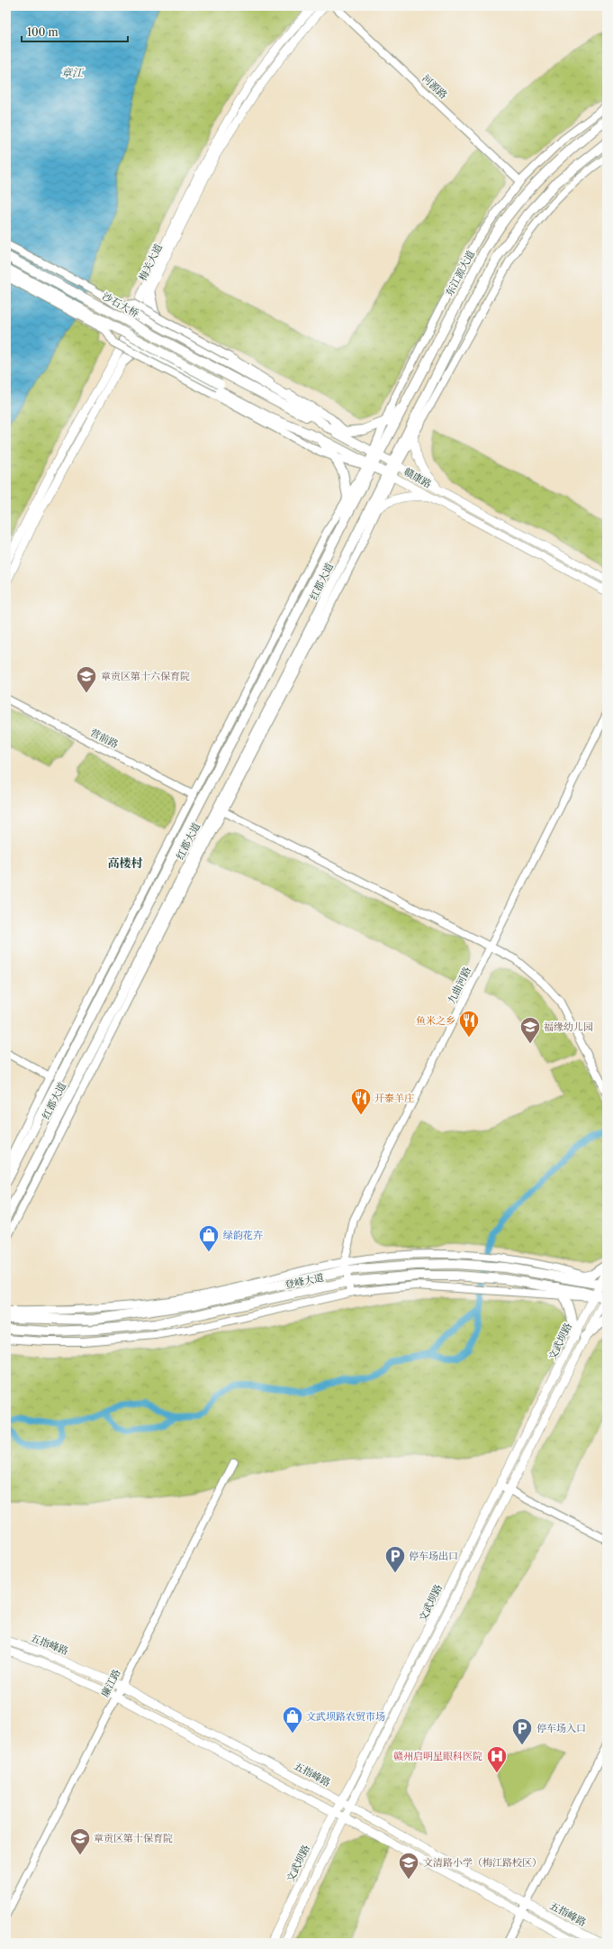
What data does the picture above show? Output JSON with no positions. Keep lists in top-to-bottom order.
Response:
{
  "streets": {
    "main road": [
      "梅关大道",
      "东江源大道",
      "沙石大桥",
      "赣康路",
      "红都大道",
      "登峰大道",
      "文武坝路",
      "五指峰路"
    ],
    "street": [
      "河源路",
      "营前路",
      "九曲河路",
      "廉江路"
    ]
  },
  "crossings": [
    ["东江源大道", "赣康路"],
    ["东江源大道", "红都大道"],
    ["沙石大桥", "赣康路"],
    ["赣康路", "红都大道"],
    ["九曲河路", "登峰大道"],
    ["登峰大道", "文武坝路"],
    ["文武坝路", "五指峰路"],
    ["五指峰路", "廉江路"]
  ],
  "districts": ["高楼村"],
  "water": ["章江"],
  "places": {
    "school or university": [
      "章贡区第十六保育院",
      "福缘幼儿园",
      "章贡区第十保育院",
      "文清路小学（梅江路校区）"
    ],
    "restaurant": ["鱼米之乡", "开泰羊庄"],
    "shop": ["绿韵花卉", "文武坝路农贸市场"],
    "parking": ["停车场出口", "停车场入口"],
    "hospital": ["赣州启明星眼科医院"]
  },
  "scale_bar": "100 m"
}
